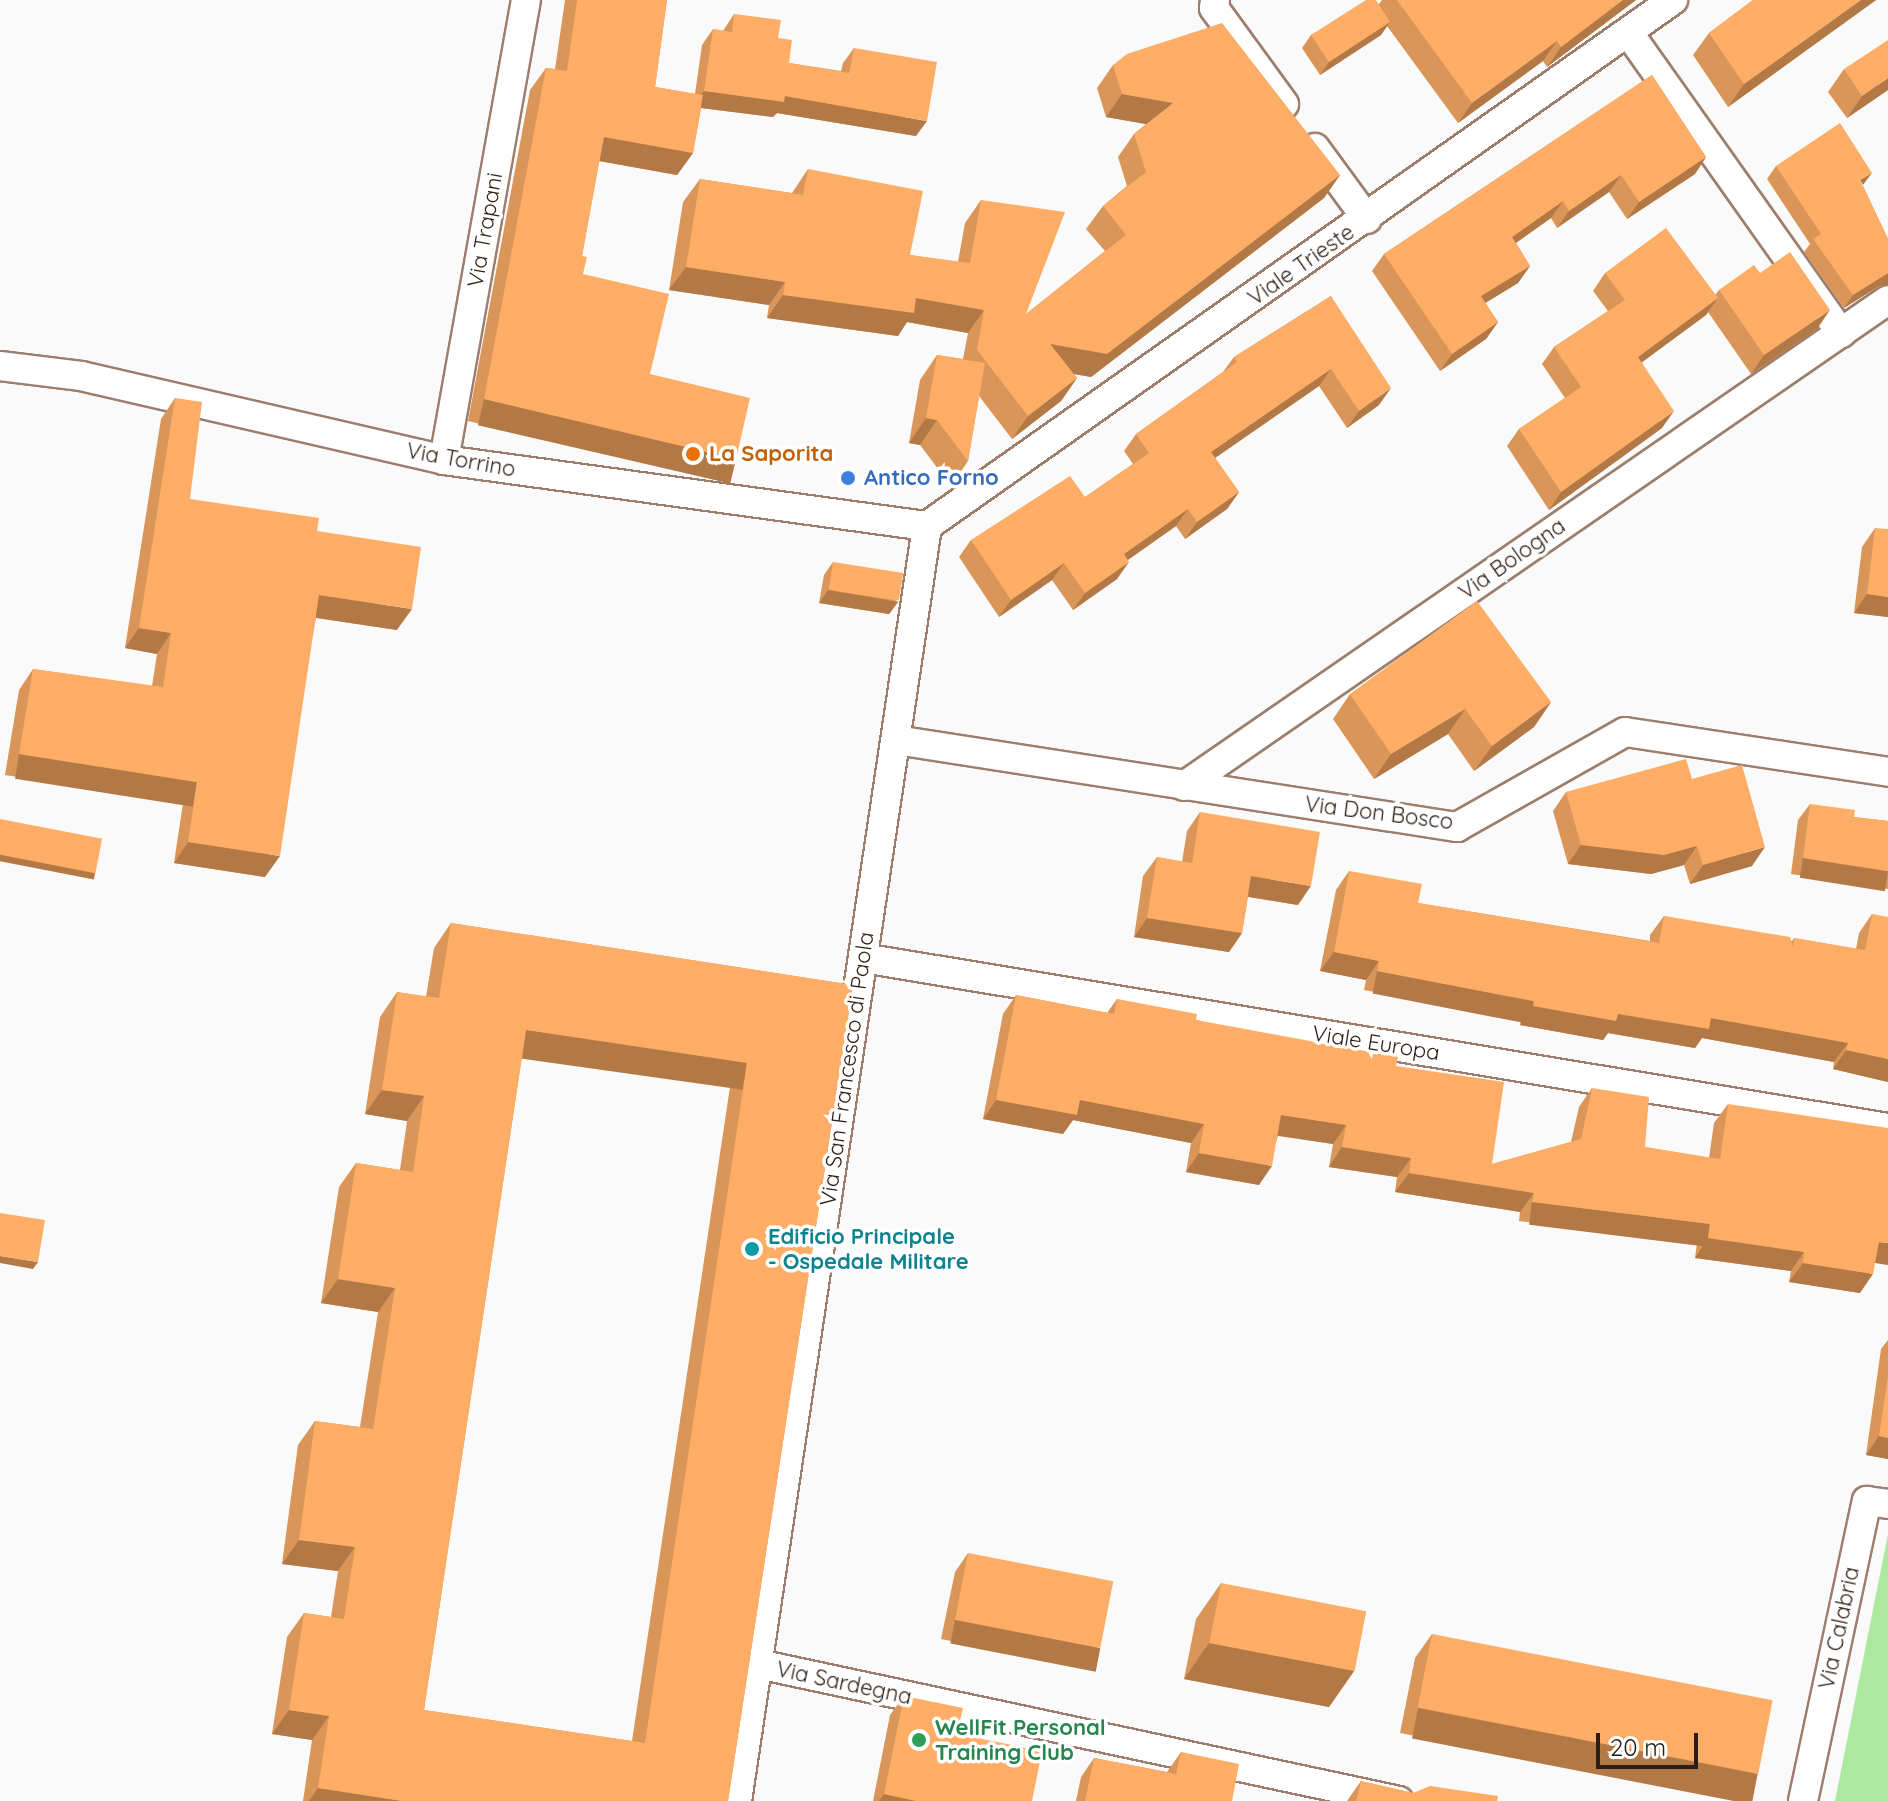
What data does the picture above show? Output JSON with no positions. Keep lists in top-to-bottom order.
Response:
{
  "streets": {
    "street": [
      "Via Trapani",
      "Viale Trieste",
      "Via Torrino",
      "Via Bologna",
      "Via Don Bosco",
      "Viale Europa",
      "Via San Francesco di Paola",
      "Via Calabria",
      "Via Sardegna"
    ]
  },
  "crossings": [
    ["Via Trapani", "Via Torrino"],
    ["Viale Trieste", "Via Torrino"],
    ["Viale Trieste", "Via San Francesco di Paola"],
    ["Via Torrino", "Via San Francesco di Paola"],
    ["Via Bologna", "Via Don Bosco"],
    ["Via Don Bosco", "Via San Francesco di Paola"],
    ["Viale Europa", "Via San Francesco di Paola"],
    ["Via San Francesco di Paola", "Via Sardegna"]
  ],
  "places": [
    "La Saporita",
    "Antico Forno",
    "Edificio Principale - Ospedale Militare",
    "WellFit Personal Training Club"
  ],
  "scale_bar": "20 m"
}
